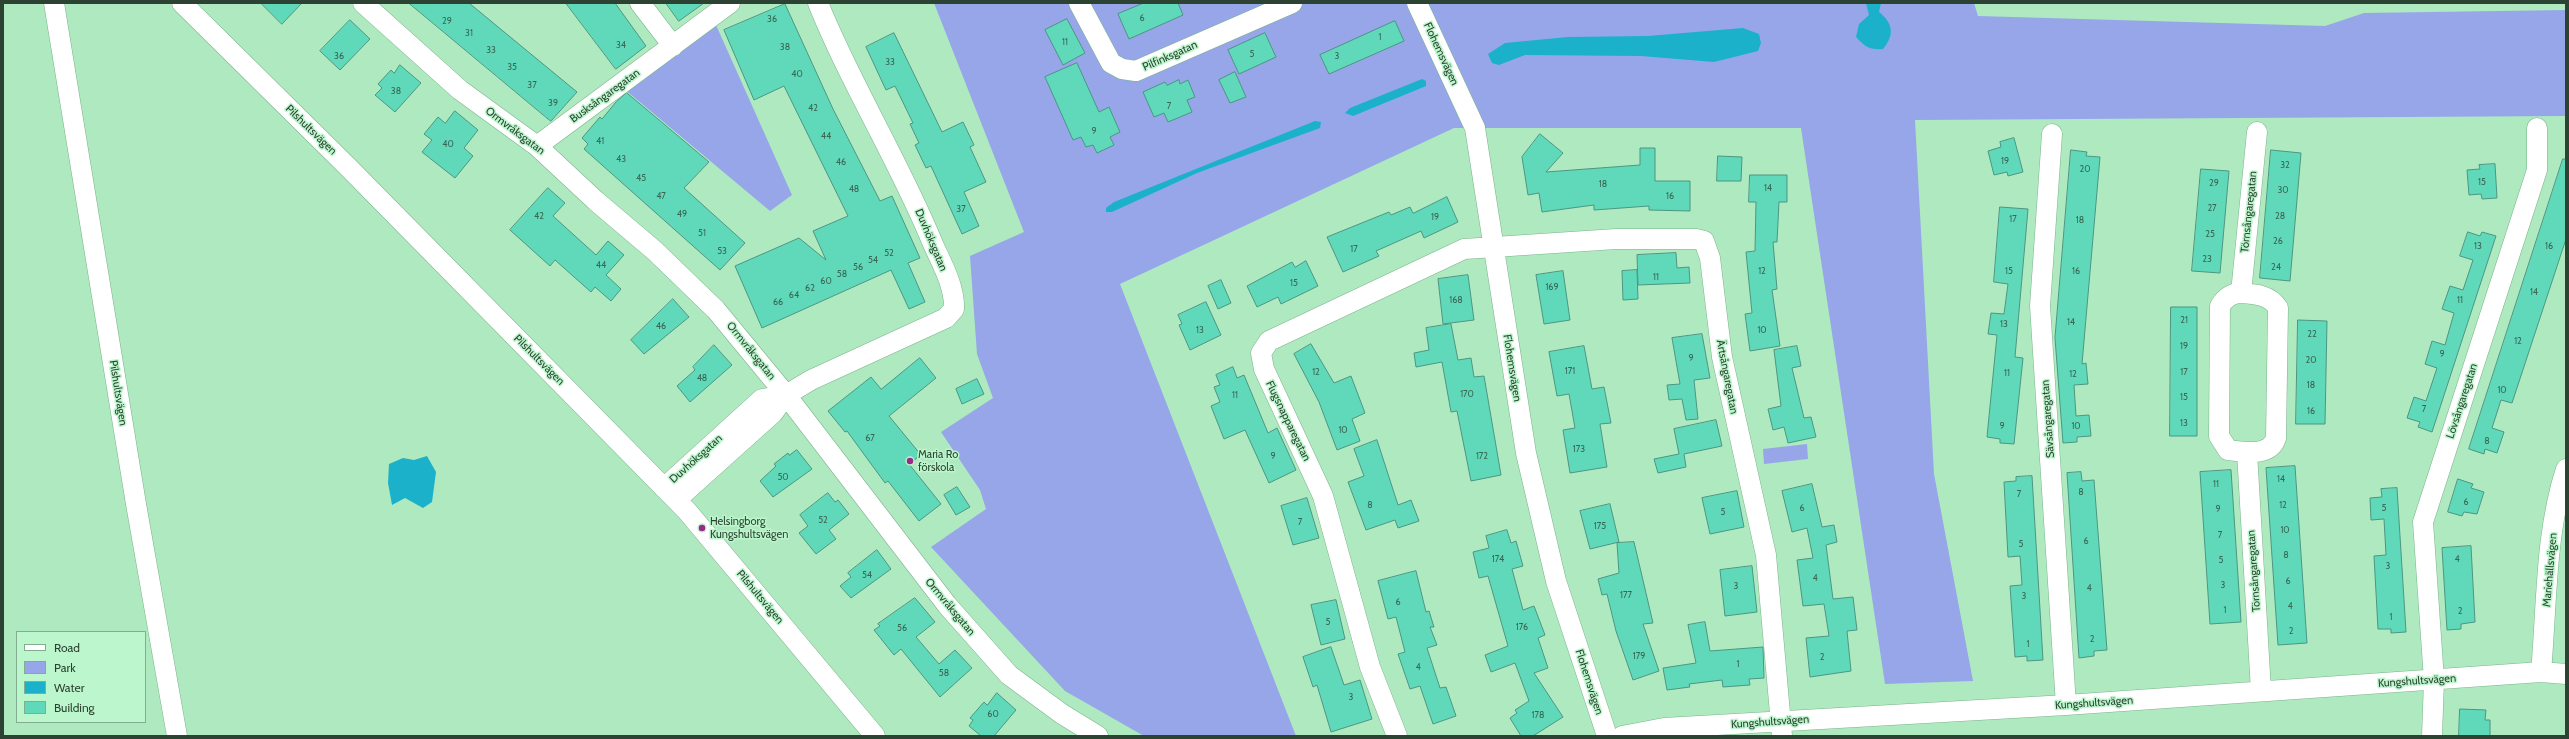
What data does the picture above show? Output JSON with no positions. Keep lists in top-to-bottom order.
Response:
{
  "streets": {
    "street": [
      "Flohemsvägen",
      "Pilfinksgatan",
      "Busksångaregatan",
      "Pilshultsvägen",
      "Ormvråksgatan",
      "Törnsångaregatan",
      "Duvhöksgatan",
      "Ärtsångaregatan",
      "Lövsångaregatan",
      "Sävsångaregatan",
      "Flugsnapparegatan",
      "Mariehällsvägen",
      "Kungshultsvägen"
    ]
  },
  "crossings": [
    ["Flohemsvägen", "Ärtsångaregatan"],
    ["Flohemsvägen", "Flugsnapparegatan"],
    ["Busksångaregatan", "Ormvråksgatan"],
    ["Pilshultsvägen", "Duvhöksgatan"],
    ["Ormvråksgatan", "Duvhöksgatan"],
    ["Törnsångaregatan", "Kungshultsvägen"],
    ["Ärtsångaregatan", "Flugsnapparegatan"],
    ["Ärtsångaregatan", "Kungshultsvägen"],
    ["Lövsångaregatan", "Kungshultsvägen"],
    ["Sävsångaregatan", "Kungshultsvägen"],
    ["Mariehällsvägen", "Kungshultsvägen"]
  ],
  "places": ["Maria Ro förskola", "Helsingborg Kungshultsvägen"],
  "house_numbers": [
    "6",
    "36",
    "29",
    "31",
    "1",
    "11",
    "34",
    "38",
    "33",
    "5",
    "36",
    "3",
    "33",
    "35",
    "40",
    "37",
    "38",
    "39",
    "7",
    "42",
    "9",
    "44",
    "41",
    "40",
    "43",
    "19",
    "46",
    "32",
    "20",
    "45",
    "15",
    "29",
    "18",
    "14",
    "48",
    "30",
    "47",
    "16",
    "27",
    "37",
    "49",
    "42",
    "28",
    "19",
    "17",
    "18",
    "51",
    "25",
    "26",
    "13",
    "16",
    "17",
    "53",
    "52",
    "23",
    "54",
    "44",
    "56",
    "24",
    "12",
    "15",
    "16",
    "58",
    "11",
    "60",
    "15",
    "169",
    "62",
    "14",
    "64",
    "168",
    "11",
    "66",
    "21",
    "14",
    "13",
    "46",
    "13",
    "10",
    "22",
    "12",
    "19",
    "9",
    "9",
    "20",
    "171",
    "12",
    "17",
    "11",
    "12",
    "48",
    "18",
    "10",
    "170",
    "11",
    "15",
    "7",
    "16",
    "13",
    "9",
    "10",
    "10",
    "67",
    "8",
    "173",
    "9",
    "172",
    "50",
    "14",
    "11",
    "8",
    "7",
    "6",
    "8",
    "12",
    "6",
    "5",
    "9",
    "5",
    "52",
    "7",
    "175",
    "10",
    "7",
    "6",
    "5",
    "8",
    "174",
    "4",
    "5",
    "3",
    "54",
    "4",
    "6",
    "3",
    "3",
    "4",
    "177",
    "3",
    "6",
    "4",
    "1",
    "2",
    "1",
    "5",
    "176",
    "56",
    "2",
    "2",
    "1",
    "179",
    "2",
    "1",
    "4",
    "58",
    "3",
    "60",
    "178"
  ],
  "legend": [
    "Road",
    "Park",
    "Water",
    "Building"
  ]
}
